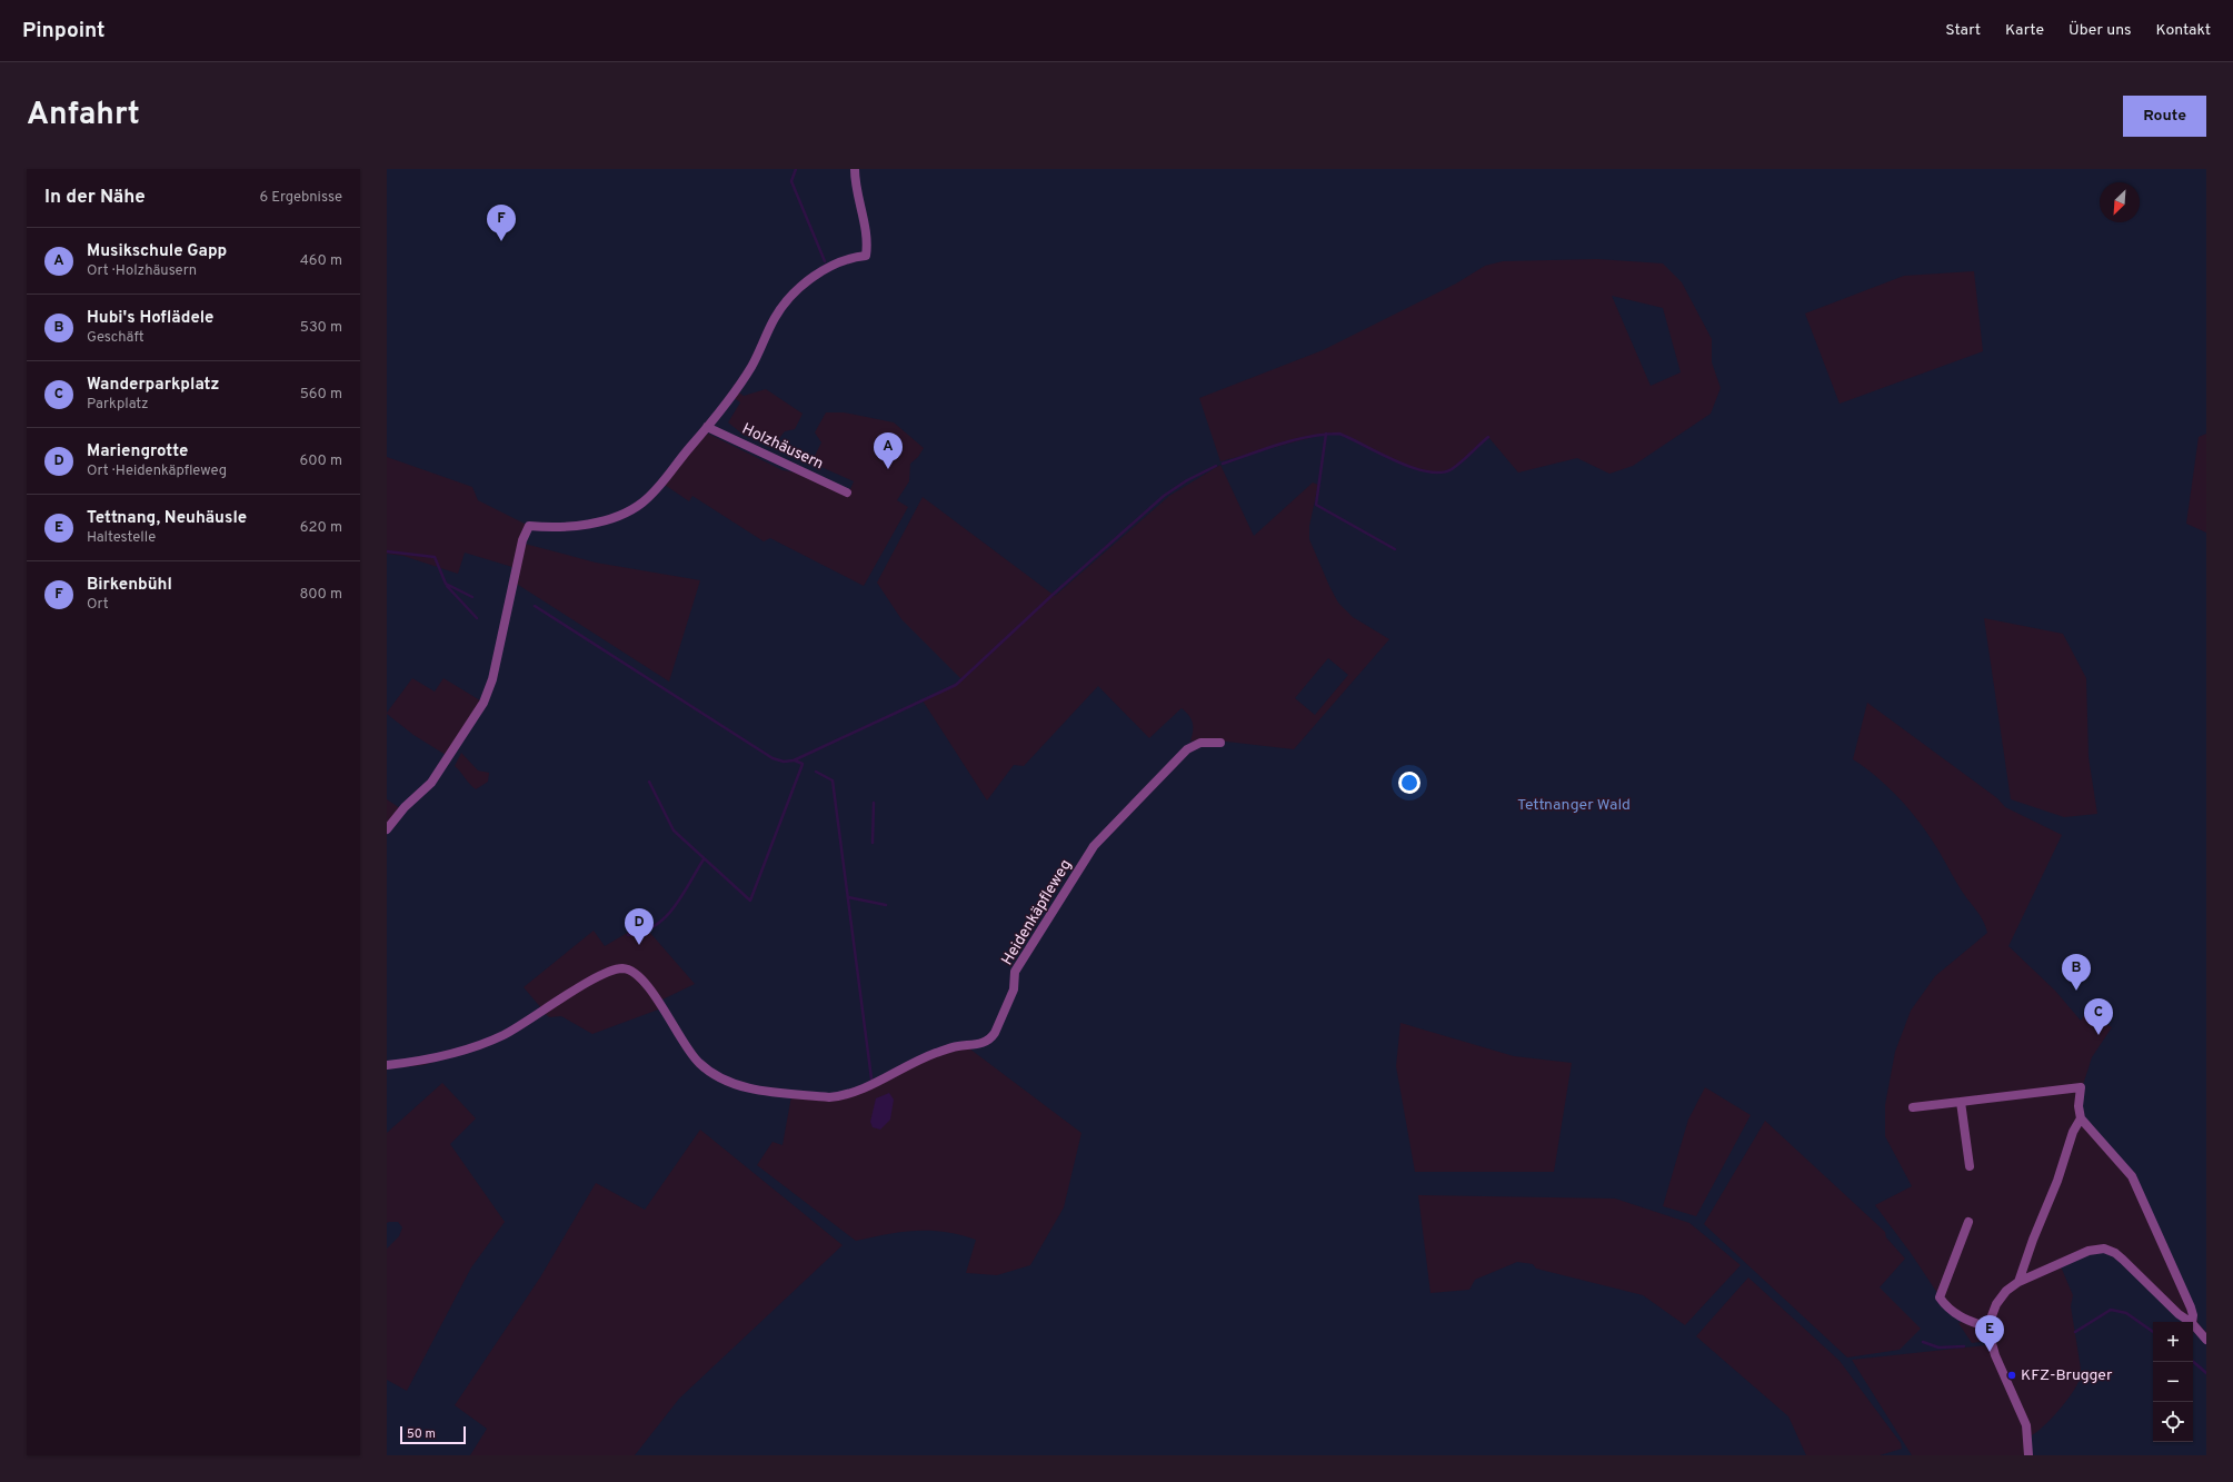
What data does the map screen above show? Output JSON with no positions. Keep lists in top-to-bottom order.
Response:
{
  "streets": {
    "street": ["Holzhäusern", "Heidenkäpfleweg"]
  },
  "parks": ["Tettnanger Wald"],
  "places": ["KFZ-Brugger"],
  "scale_bar": "50 m",
  "north": "bottom left",
  "page": {
    "header": "Pinpoint",
    "nav": [
      "Start",
      "Karte",
      "Über uns",
      "Kontakt"
    ],
    "title": "Anfahrt",
    "buttons": "Route",
    "heading": ["In der Nähe", "6 Ergebnisse"],
    "pins": [
      "F",
      "A",
      "D",
      "B",
      "C",
      "E"
    ],
    "list": [
      {
        "mark": "A",
        "name": "Musikschule Gapp",
        "note": "Ort · Holzhäusern",
        "value": "460 m"
      },
      {
        "mark": "B",
        "name": "Hubi's Hoflädele",
        "note": "Geschäft",
        "value": "530 m"
      },
      {
        "mark": "C",
        "name": "Wanderparkplatz",
        "note": "Parkplatz",
        "value": "560 m"
      },
      {
        "mark": "D",
        "name": "Mariengrotte",
        "note": "Ort · Heidenkäpfleweg",
        "value": "600 m"
      },
      {
        "mark": "E",
        "name": "Tettnang, Neuhäusle",
        "note": "Haltestelle",
        "value": "620 m"
      },
      {
        "mark": "F",
        "name": "Birkenbühl",
        "note": "Ort",
        "value": "800 m"
      }
    ],
    "map_buttons": ["+", "−"],
    "scale": "50 m"
  }
}
